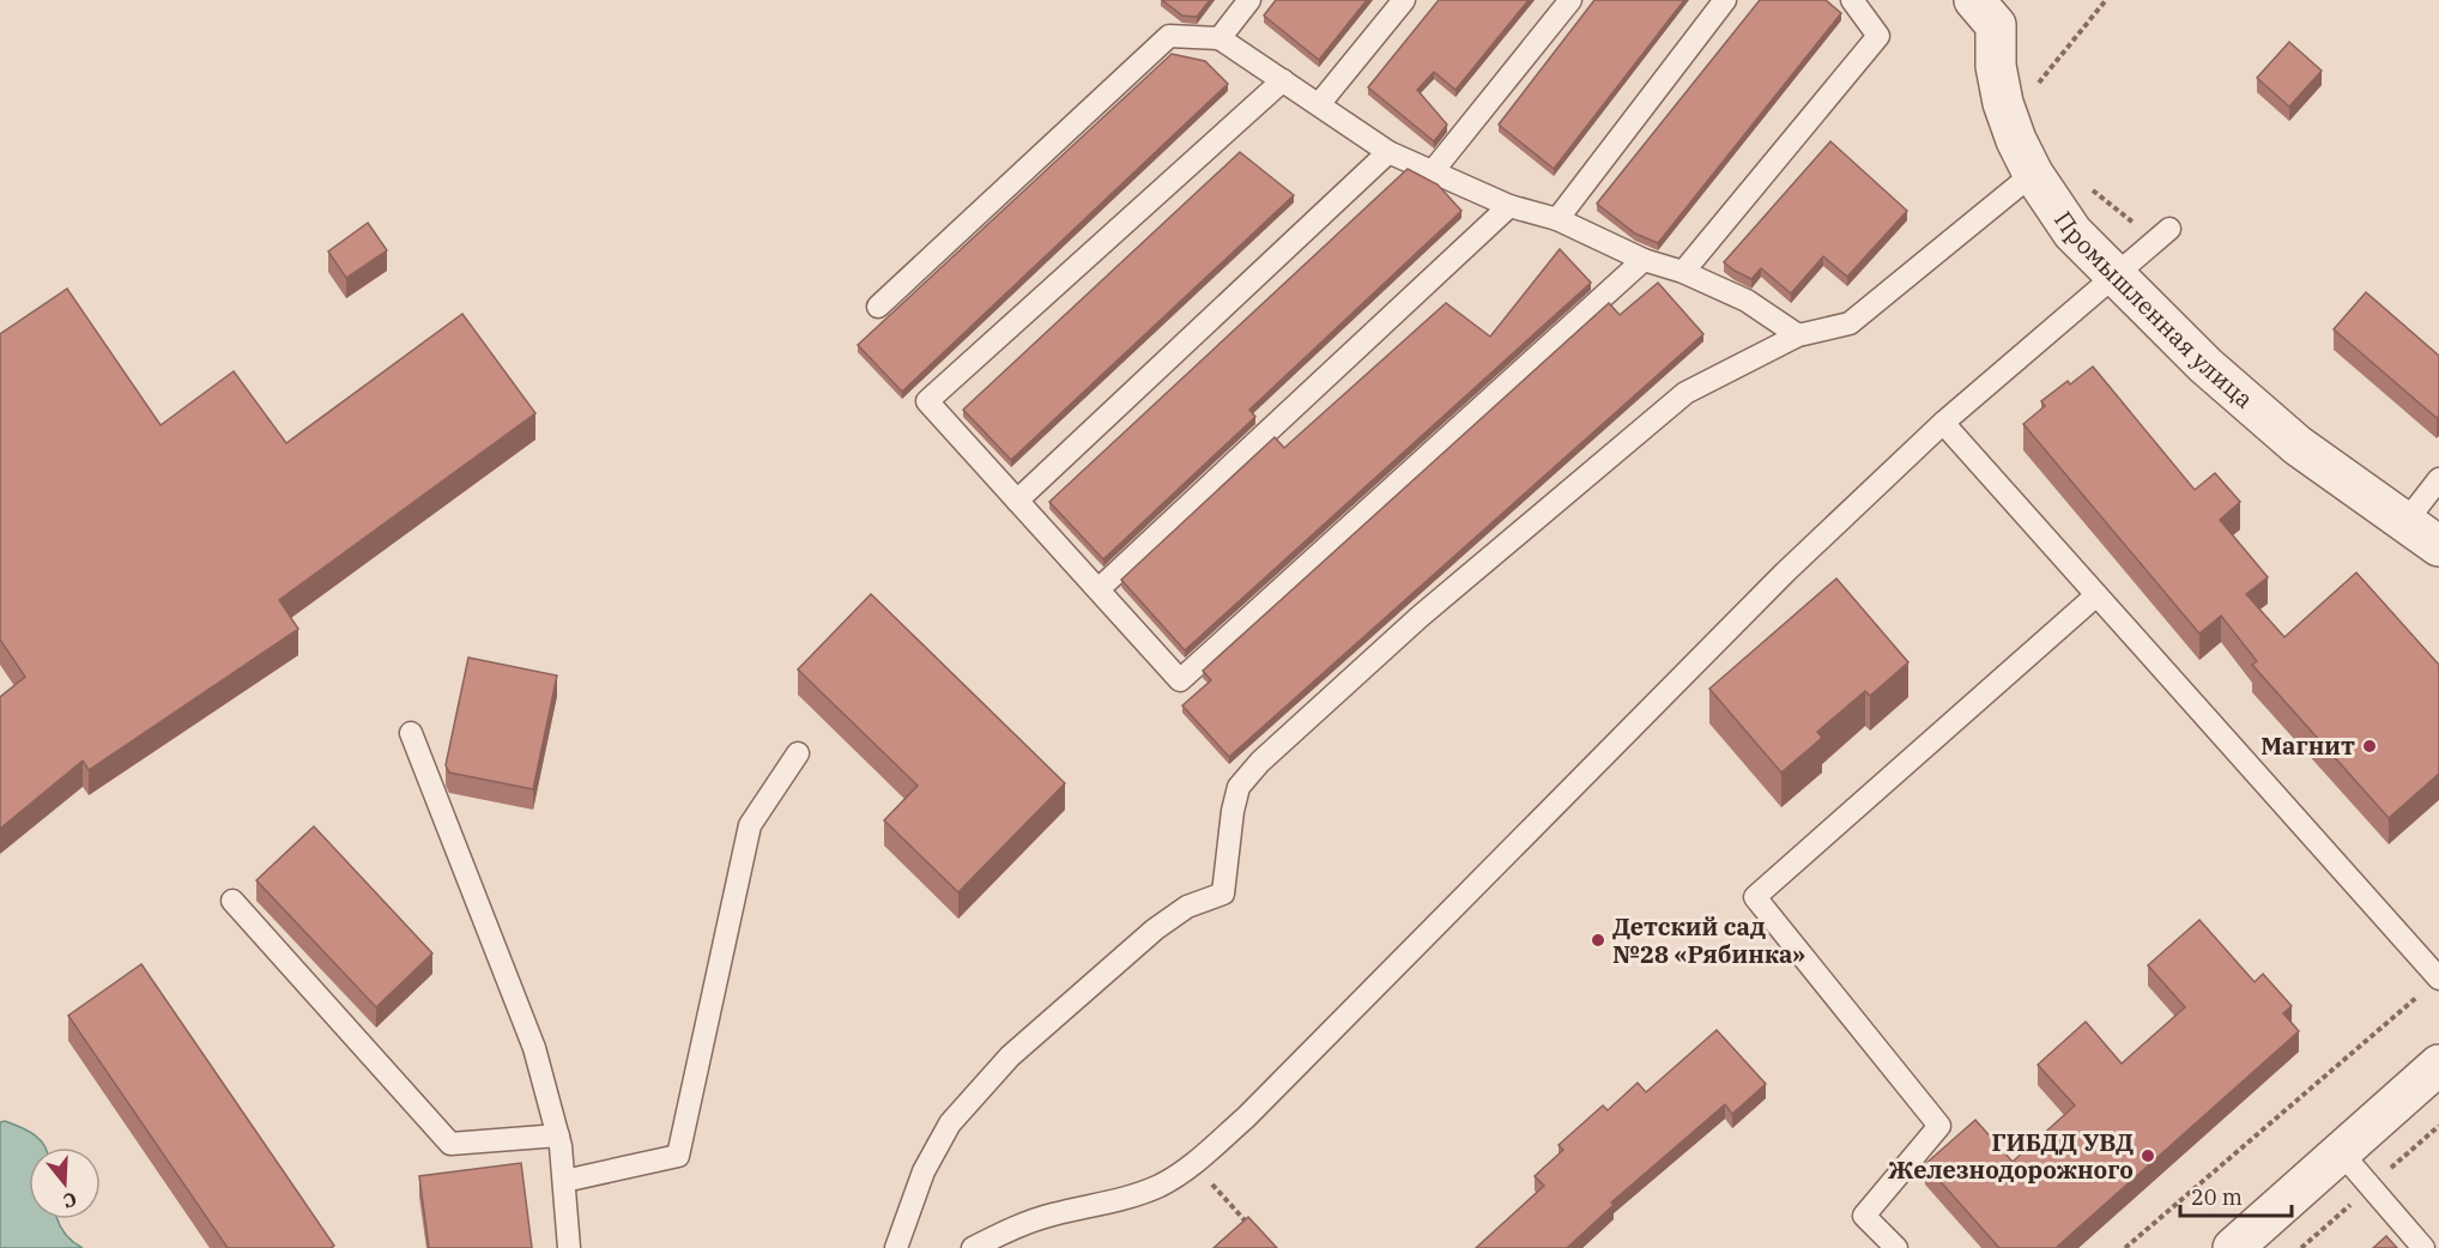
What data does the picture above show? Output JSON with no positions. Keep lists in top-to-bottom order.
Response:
{
  "streets": {
    "street": ["Промышленная улица"]
  },
  "places": ["Магнит", "Детский сад №28 «Рябинка»", "ГИБДД УВД Железнодорожного"],
  "scale_bar": "20 m",
  "north": "bottom"
}
